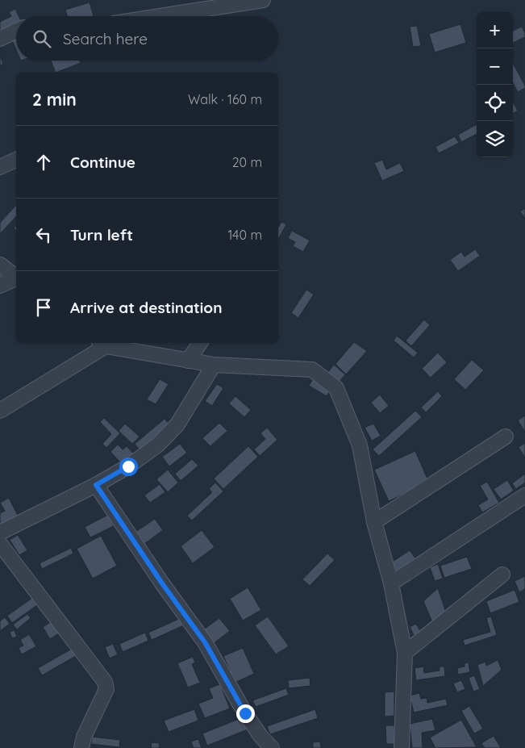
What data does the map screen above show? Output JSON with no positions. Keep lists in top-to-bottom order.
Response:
{
  "page": {
    "map_buttons": ["+", "−"],
    "search": "Search here",
    "heading": ["2 min", "Walk · 160 m"],
    "list": [
      ["Continue", "20 m"],
      ["Turn left", "140 m"],
      "Arrive at destination"
    ]
  }
}
